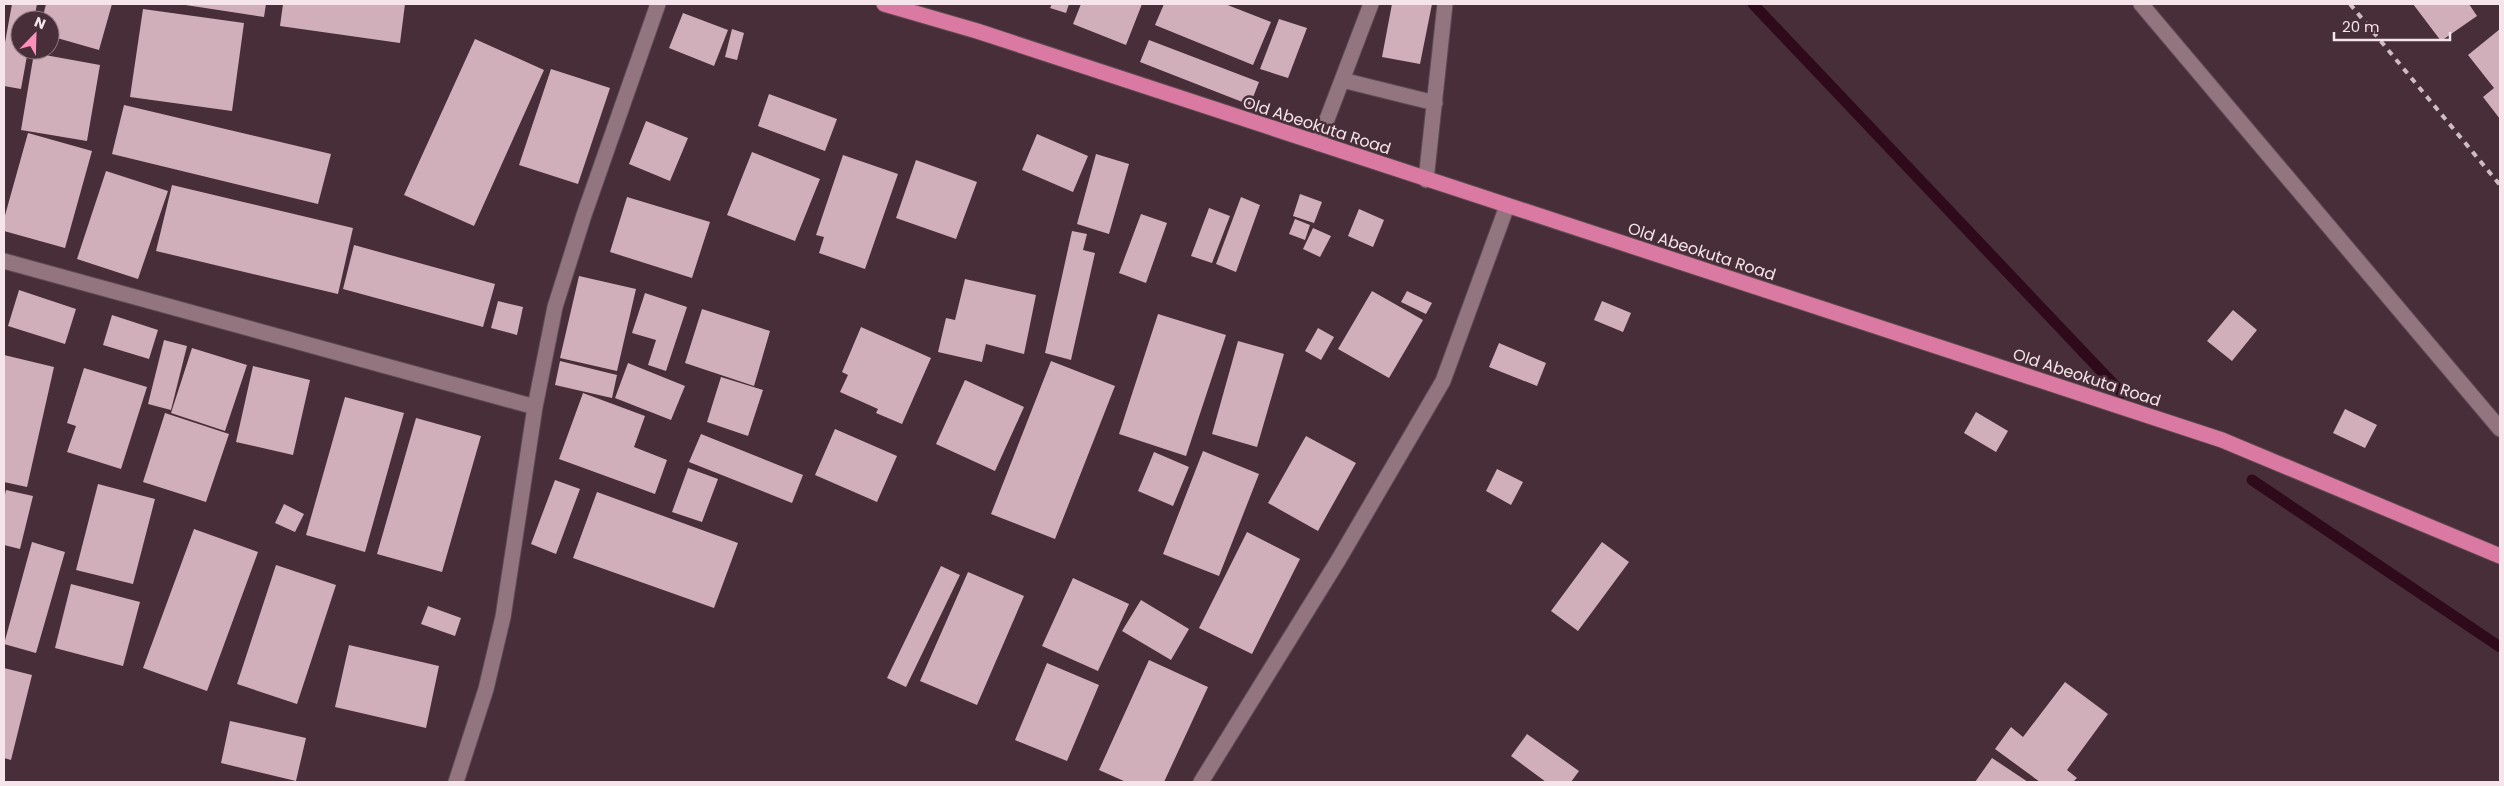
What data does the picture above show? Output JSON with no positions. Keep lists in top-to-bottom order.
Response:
{
  "streets": {
    "highway": ["Old Abeokuta Road"]
  },
  "scale_bar": "20 m",
  "north": "top right"
}
